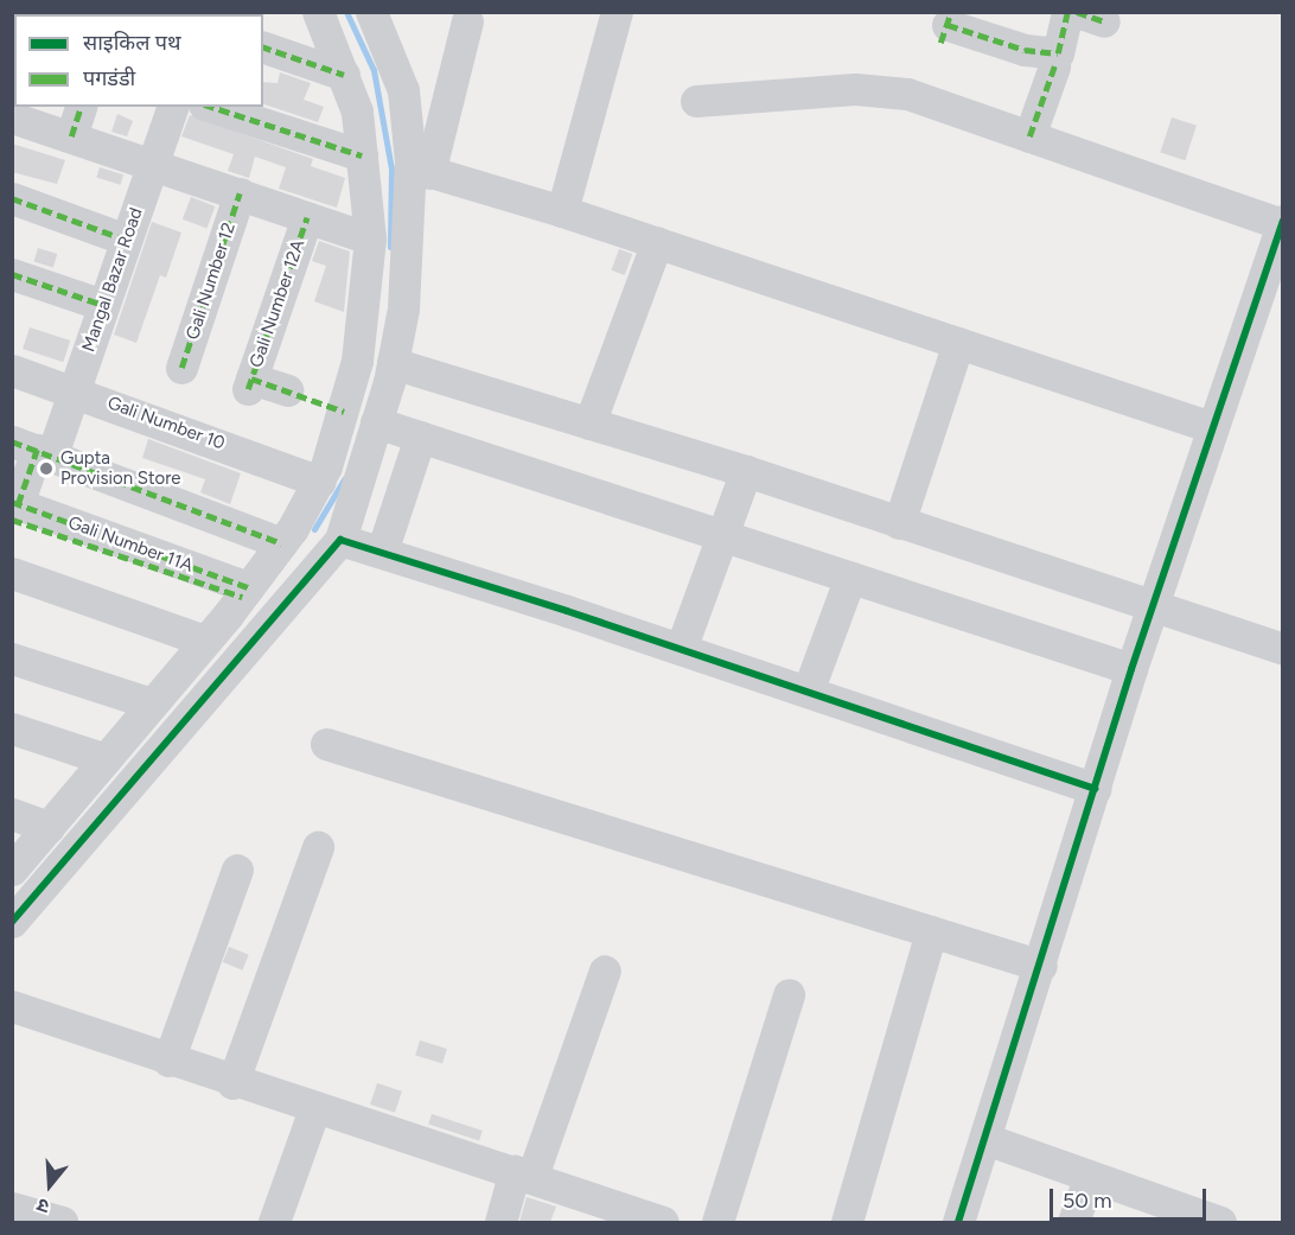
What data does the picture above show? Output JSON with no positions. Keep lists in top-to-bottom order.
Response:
{
  "streets": {
    "street": [
      "Mangal Bazar Road",
      "Gali Number 12",
      "Gali Number 12A",
      "Gali Number 10",
      "Gali Number 11A"
    ]
  },
  "crossings": [
    ["Mangal Bazar Road", "Gali Number 10"],
    ["Mangal Bazar Road", "Gali Number 11A"]
  ],
  "places": ["Gupta Provision Store"],
  "legend": ["साइकिल पथ", "पगडंडी"],
  "scale_bar": "50 m",
  "north": "bottom"
}
